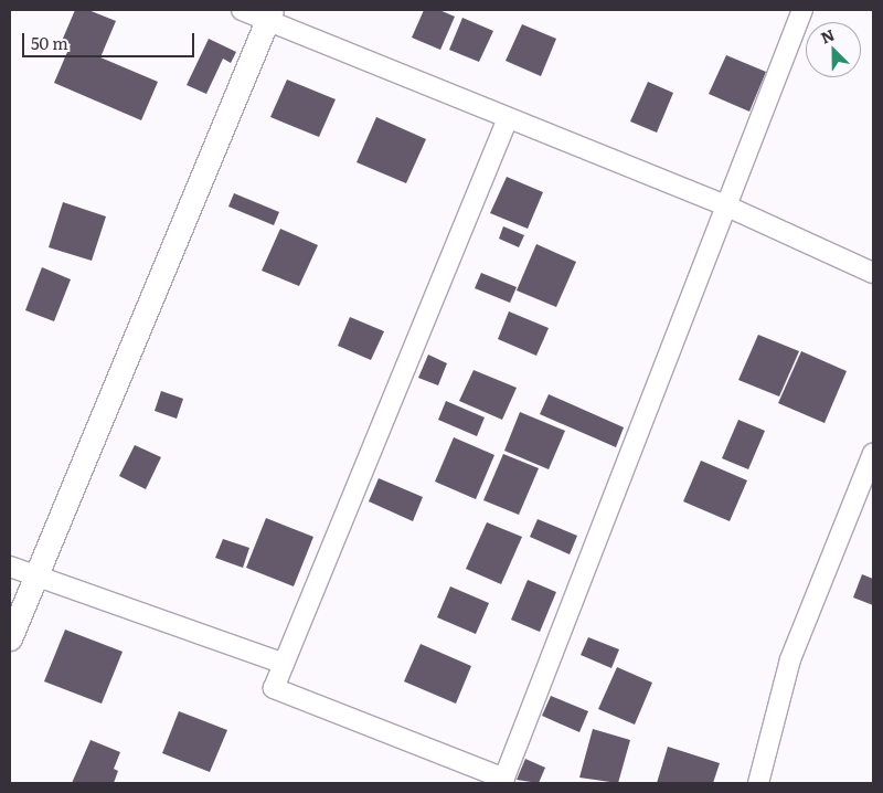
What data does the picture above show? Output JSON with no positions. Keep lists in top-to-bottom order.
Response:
{
  "scale_bar": "50 m",
  "north": "top left"
}
